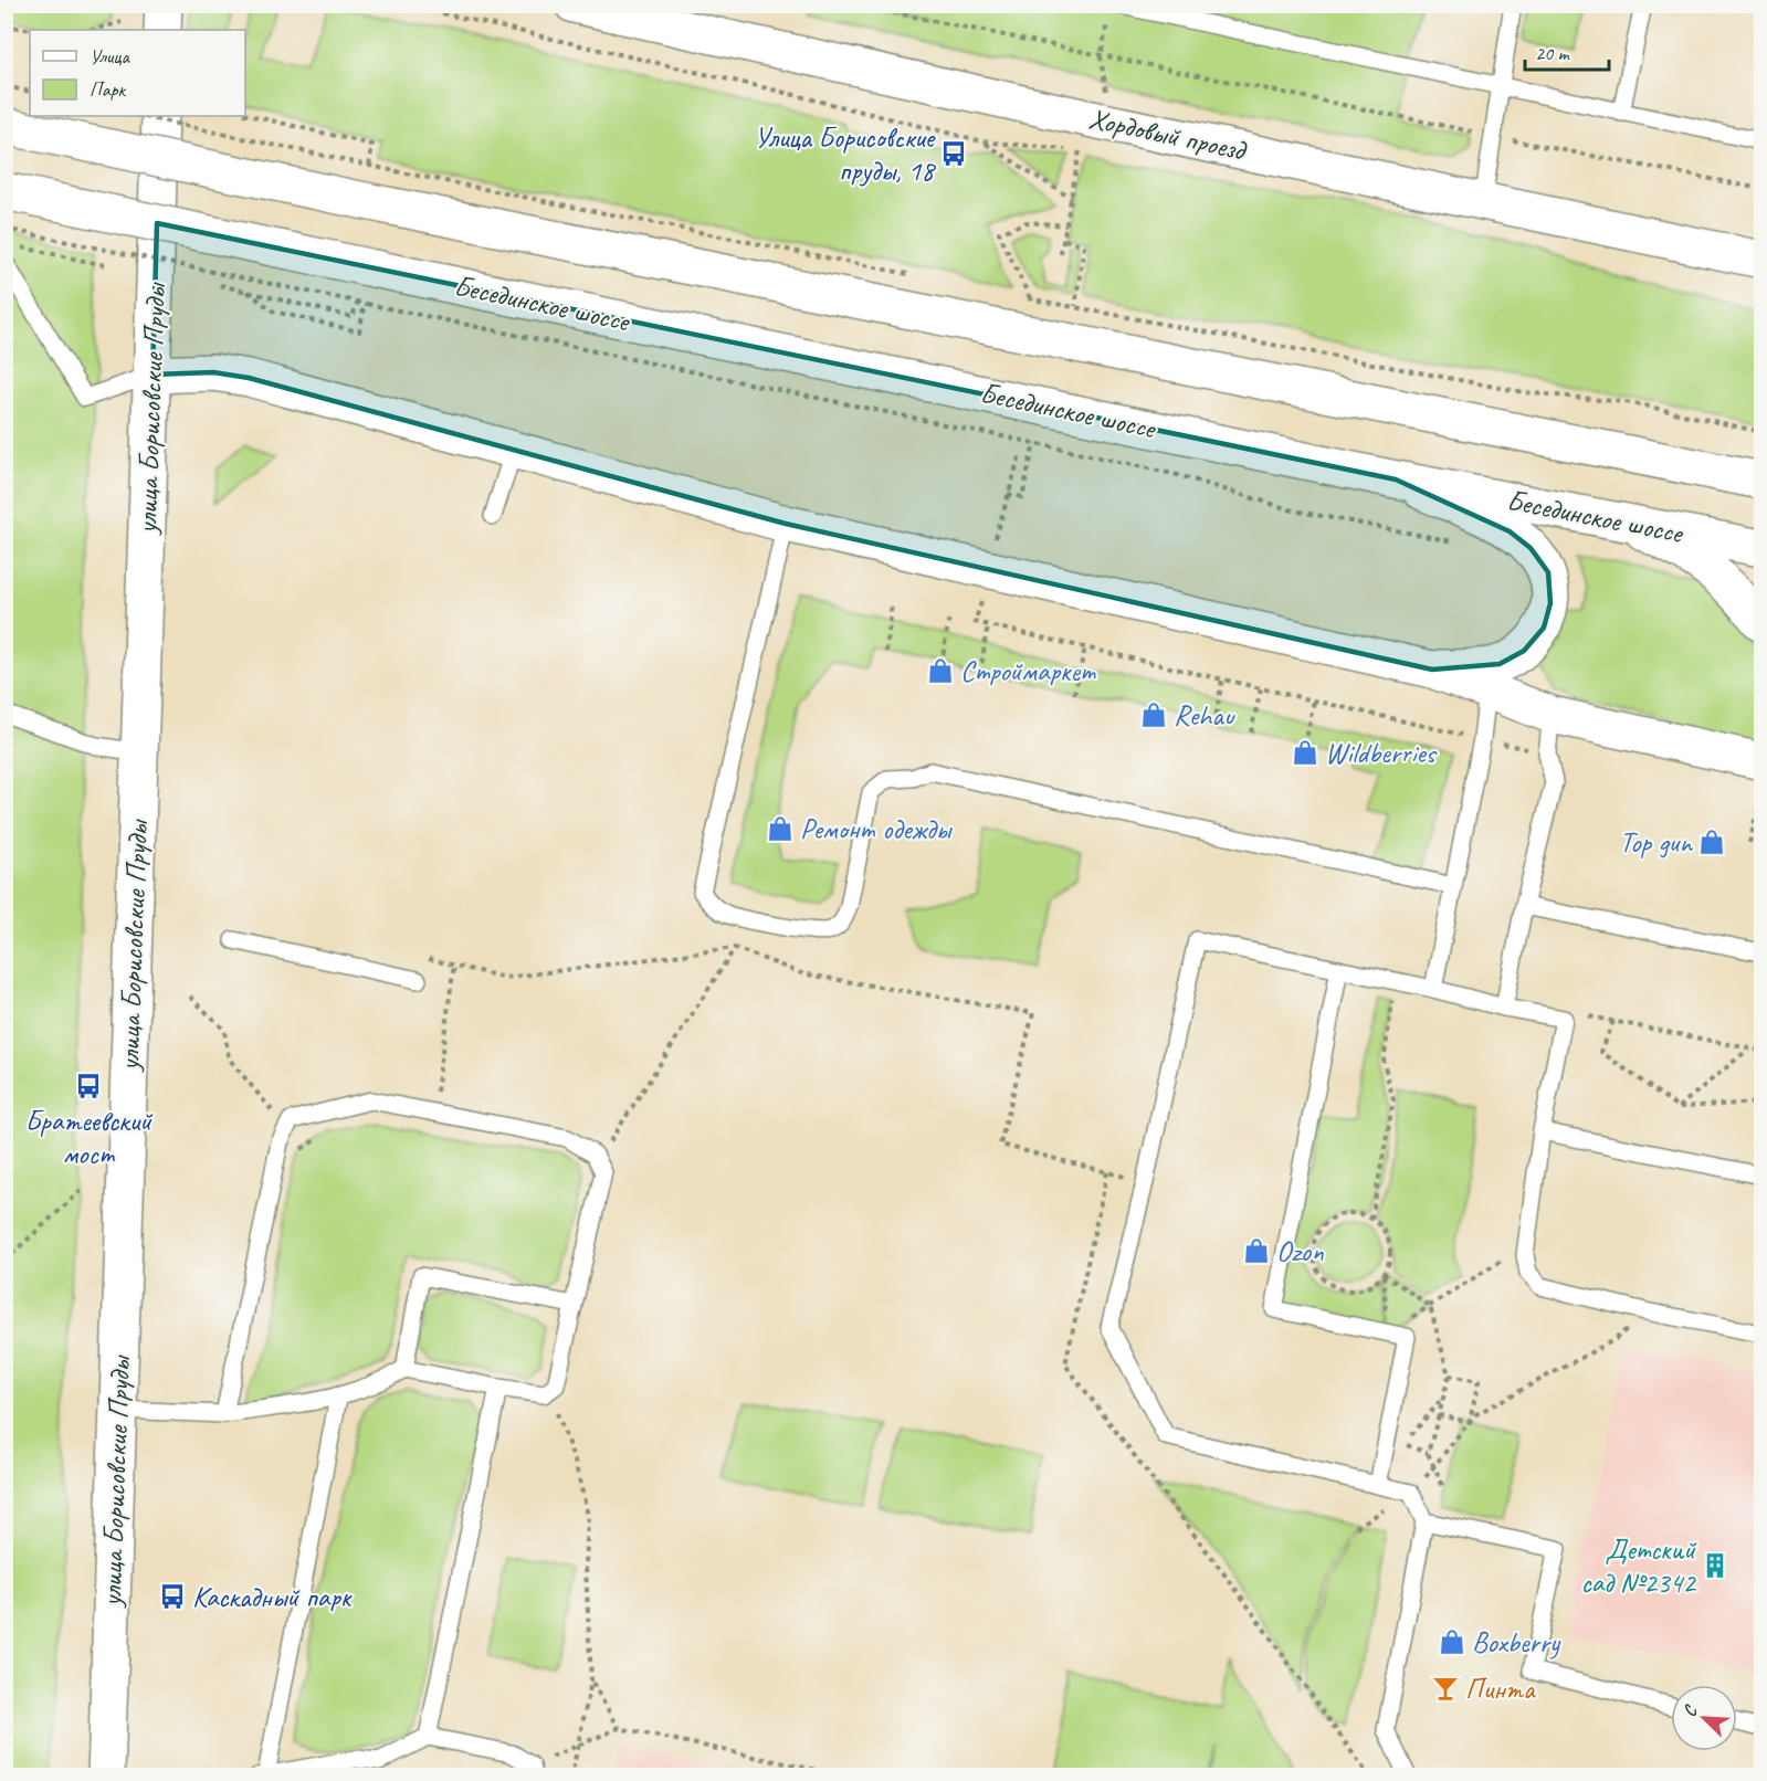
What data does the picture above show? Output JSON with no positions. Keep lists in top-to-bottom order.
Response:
{
  "streets": {
    "main road": ["Хордовый проезд", "Бесединское шоссе", "улица Борисовские Пруды"]
  },
  "places": {
    "bus stop": ["Улица Борисовские пруды, 18", "Братеевский мост", "Каскадный парк"],
    "shop": [
      "Строймаркет",
      "Rehau",
      "Wildberries",
      "Ремонт одежды",
      "Top gun",
      "Ozon",
      "Boxberry"
    ],
    "building": ["Детский сад №2342"],
    "bar": ["Пинта"]
  },
  "legend": ["Улица", "Парк"],
  "scale_bar": "20 m",
  "north": "top left"
}
